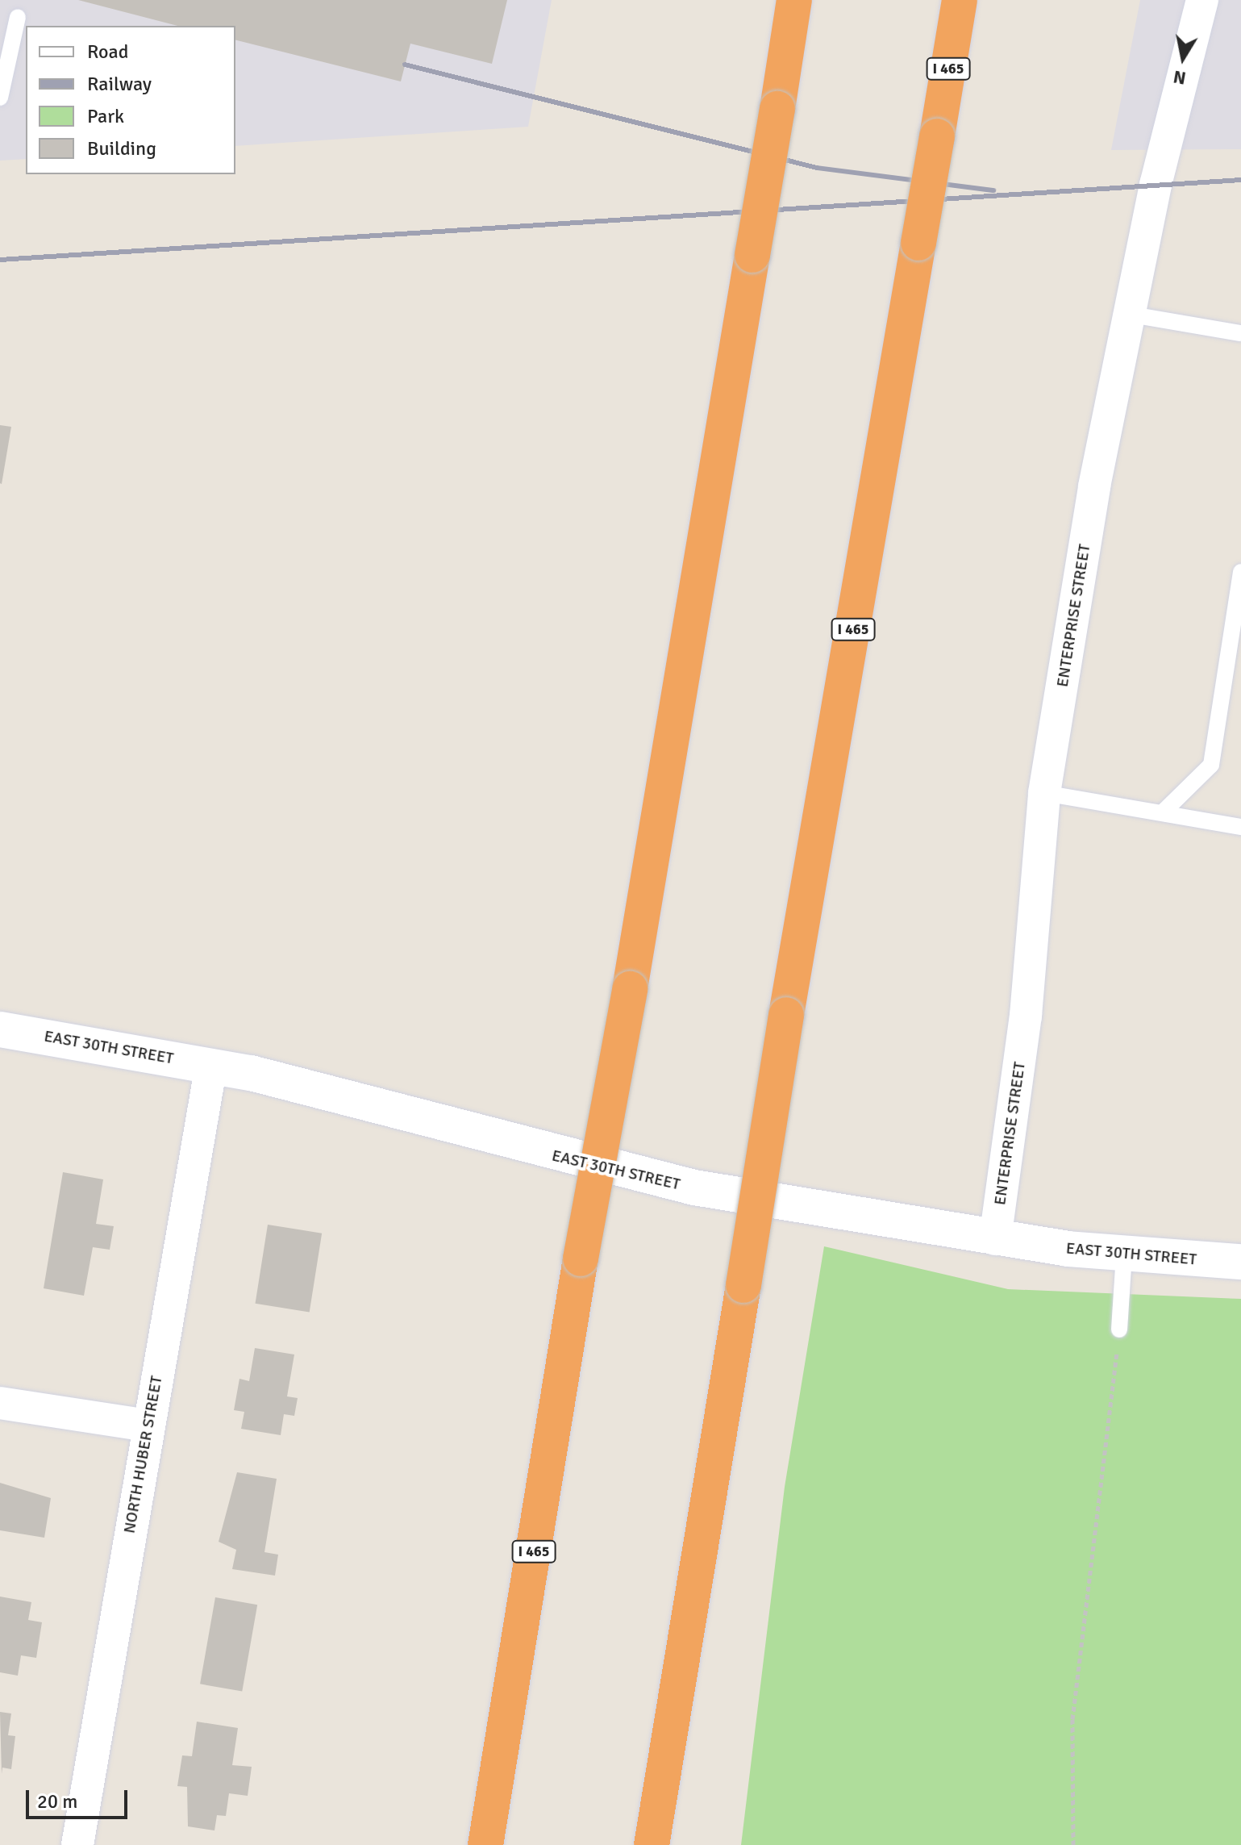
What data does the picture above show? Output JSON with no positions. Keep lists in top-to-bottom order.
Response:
{
  "streets": {
    "highway": ["I 465"],
    "main road": ["EAST 30TH STREET"],
    "street": ["ENTERPRISE STREET", "NORTH HUBER STREET"]
  },
  "crossings": [
    ["ENTERPRISE STREET", "EAST 30TH STREET"],
    ["EAST 30TH STREET", "NORTH HUBER STREET"]
  ],
  "legend": [
    "Road",
    "Railway",
    "Park",
    "Building"
  ],
  "scale_bar": "20 m",
  "north": "bottom"
}
